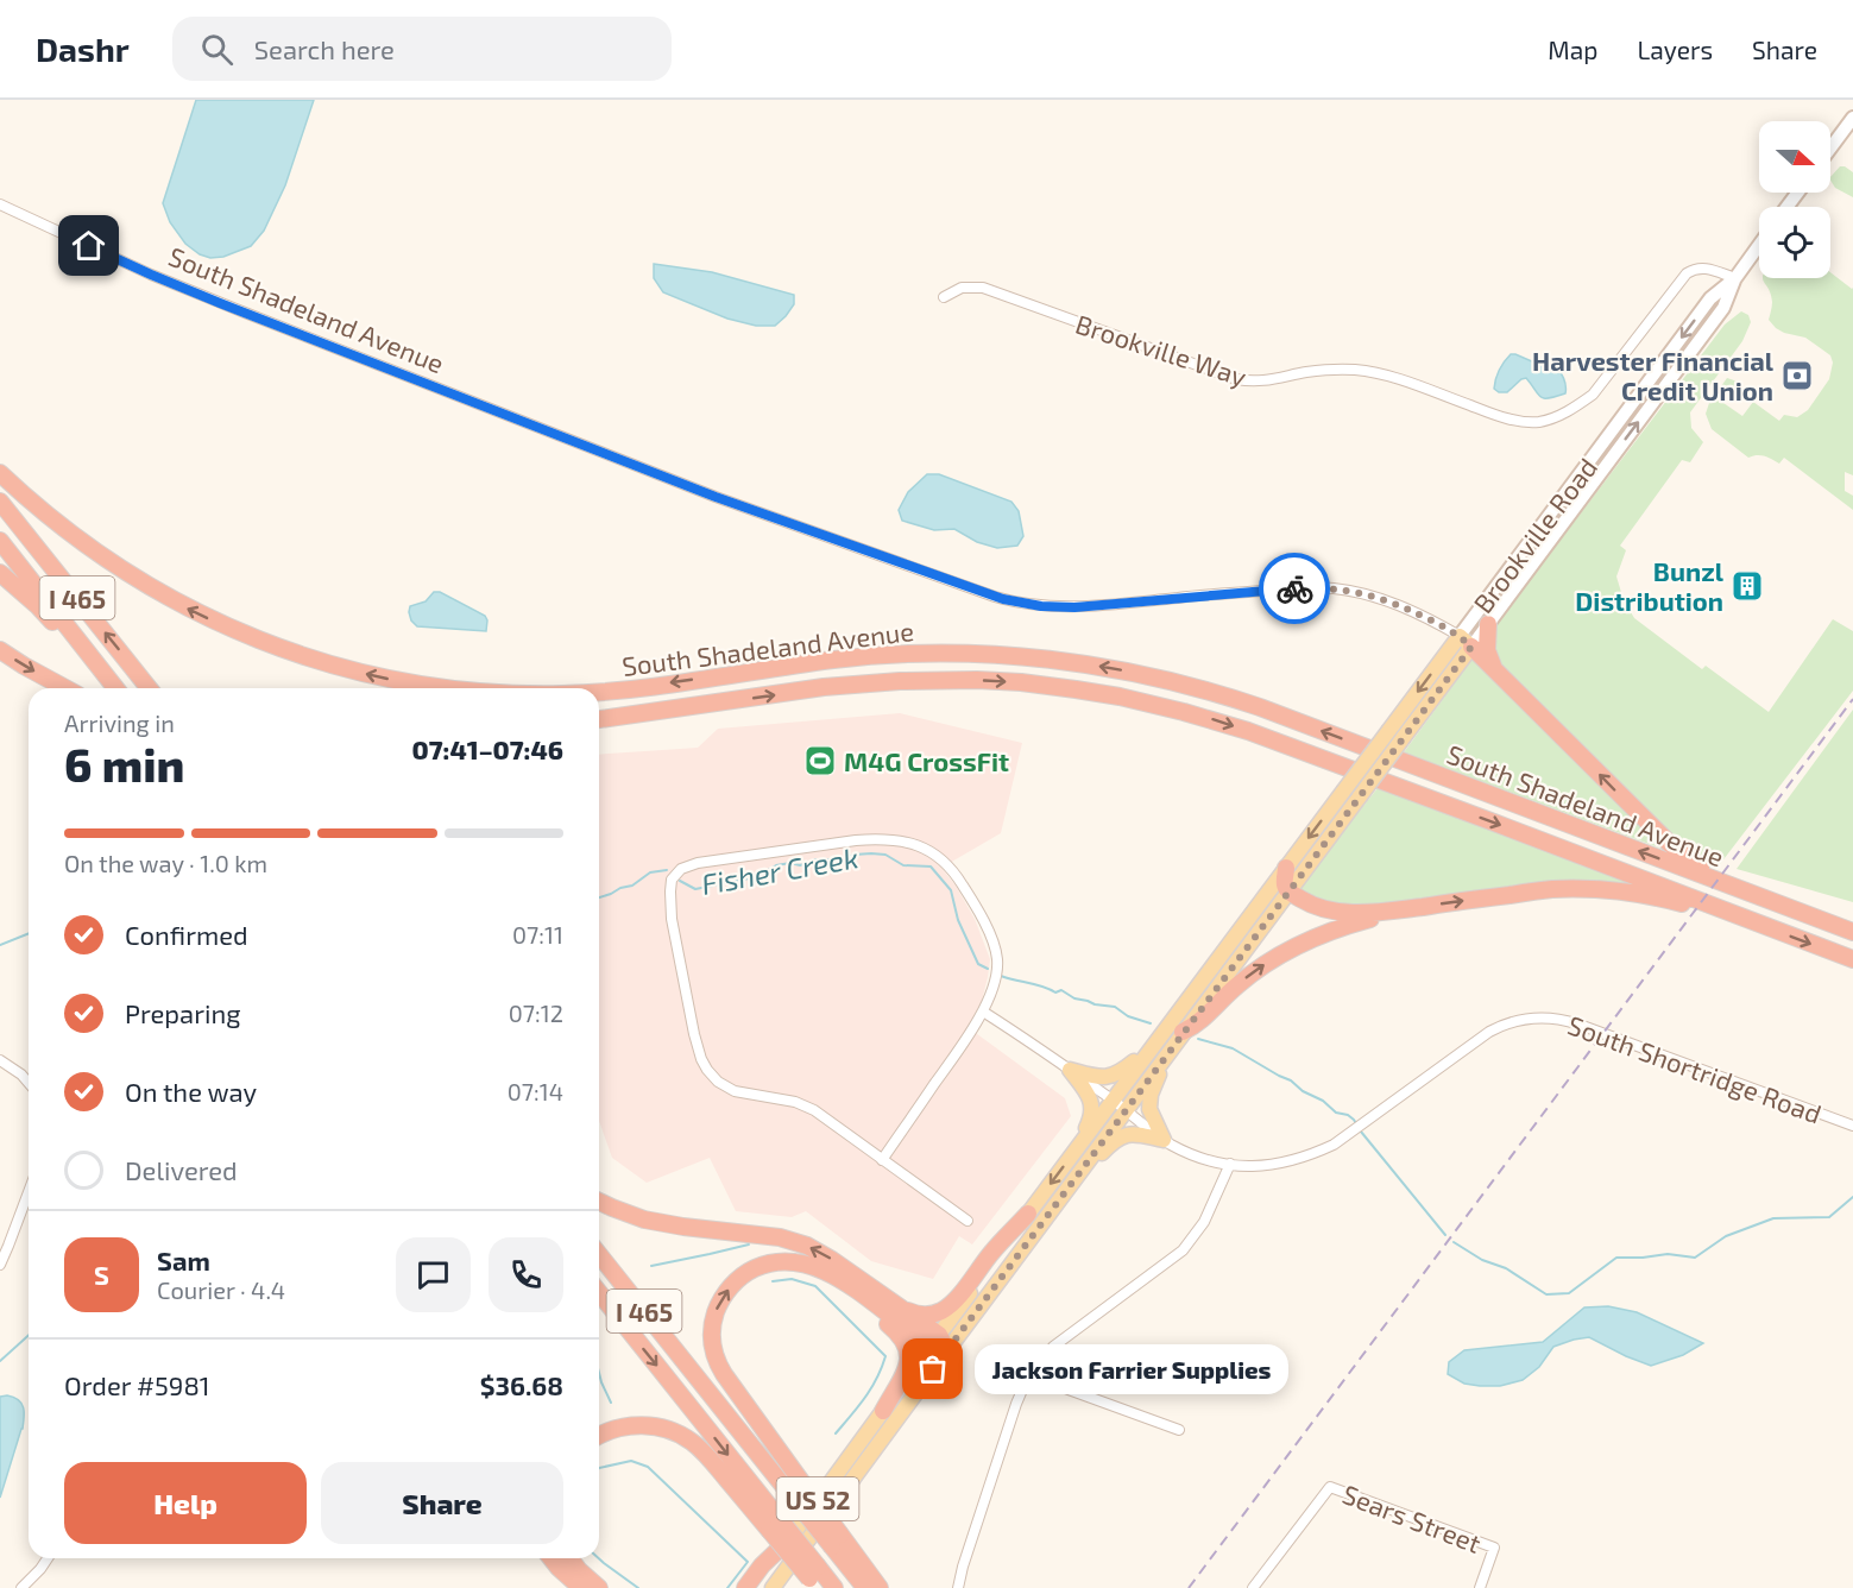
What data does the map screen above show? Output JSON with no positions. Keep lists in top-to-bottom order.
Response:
{
  "streets": {
    "highway": ["South Shadeland Avenue", "I 465", "US 52"],
    "main road": ["Brookville Road"],
    "street": ["Brookville Way", "South Shortridge Road", "Sears Street"]
  },
  "crossings": [
    ["South Shadeland Avenue", "Brookville Road"],
    ["Brookville Way", "Brookville Road"],
    ["Brookville Road", "South Shortridge Road"],
    ["Brookville Road", "US 52"],
    ["I 465", "US 52"]
  ],
  "water": ["Fisher Creek"],
  "places": {
    "bank": ["Harvester Financial Credit Union"],
    "building": ["Bunzl Distribution"],
    "sports": ["M4G CrossFit"],
    "other": ["Jackson Farrier Supplies"]
  },
  "north": "right",
  "page": {
    "header": "Dashr",
    "search": "Search here",
    "nav": ["Map", "Layers", "Share"],
    "heading": ["6 min", "Arriving in", "07:41–07:46"],
    "panel": [
      "Sam",
      "Courier · 4.4",
      "Order #5981",
      "$36.68"
    ],
    "bar": "On the way · 1.0 km",
    "list": [
      ["Confirmed", "07:11"],
      ["Preparing", "07:12"],
      ["On the way", "07:14"],
      "Delivered"
    ],
    "round": "S",
    "bubble": "Jackson Farrier Supplies",
    "buttons": ["Help", "Share"]
  }
}
